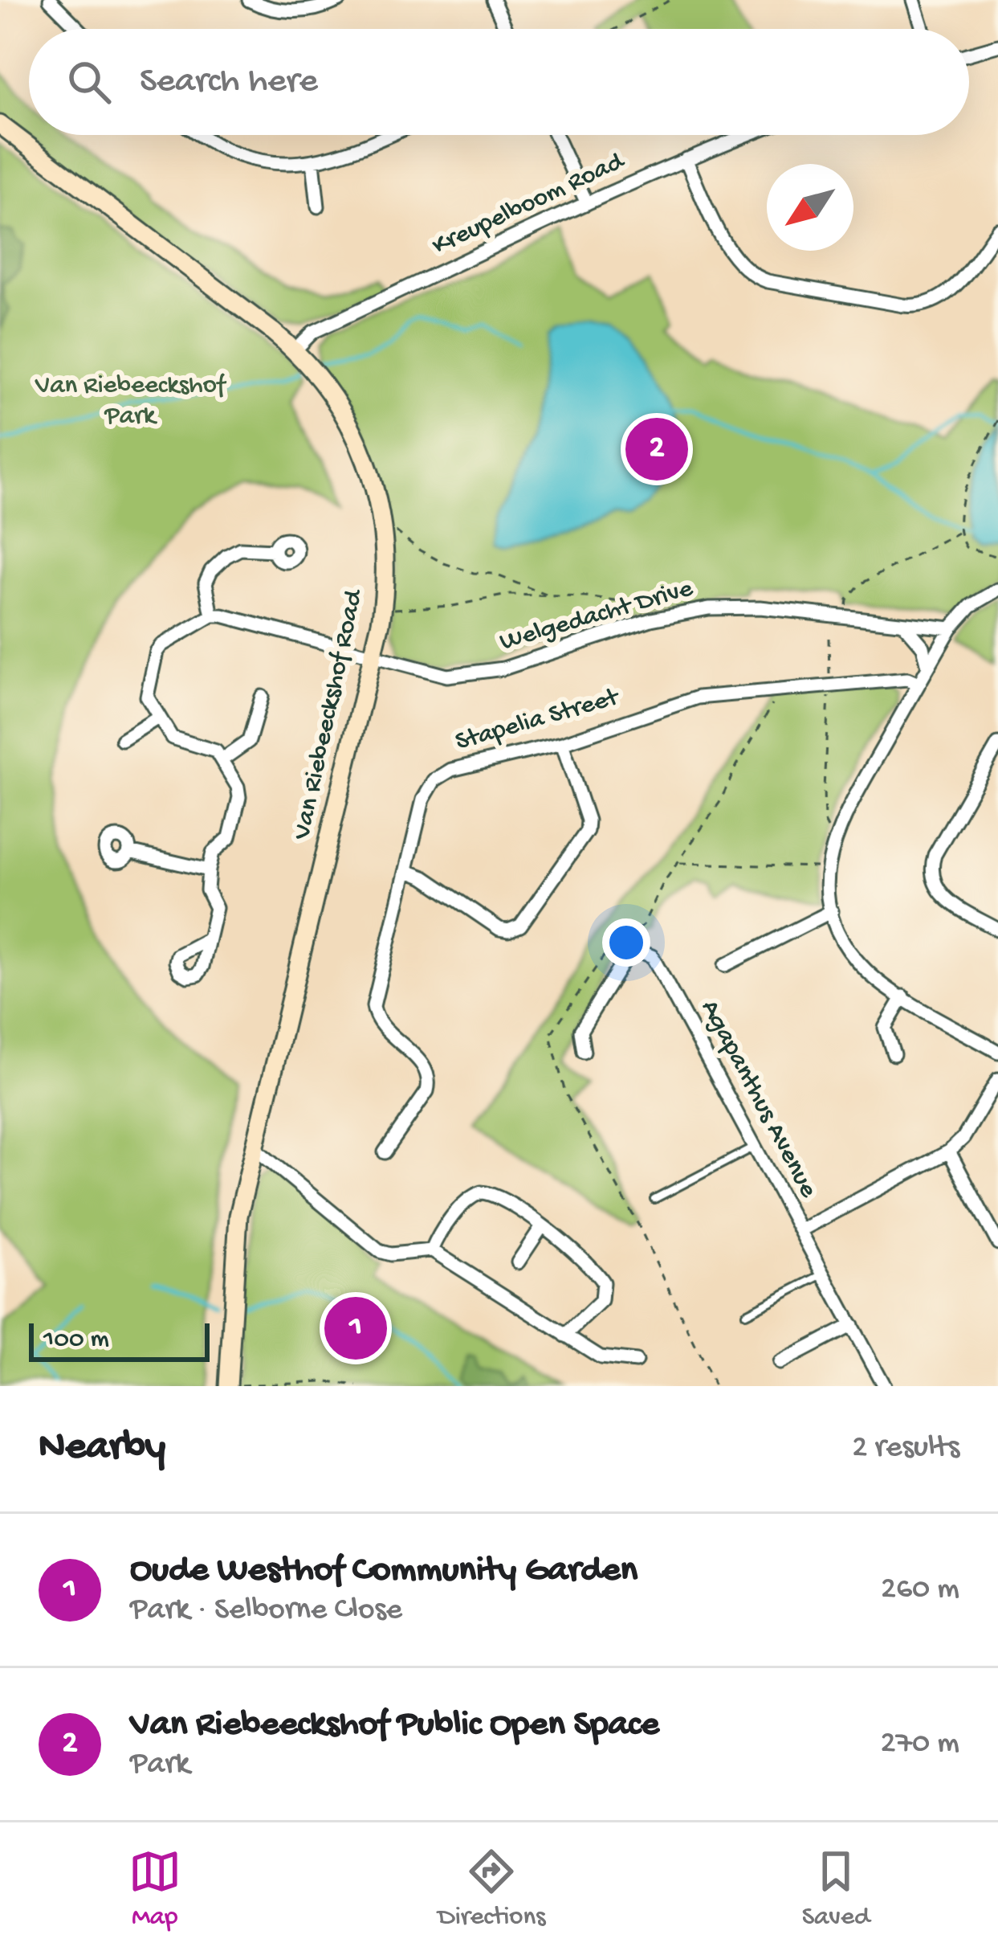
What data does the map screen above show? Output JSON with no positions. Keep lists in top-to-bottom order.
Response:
{
  "streets": {
    "street": [
      "Kreupelboom Road",
      "Welgedacht Drive",
      "Van Riebeeckshof Road",
      "Stapelia Street",
      "Agapanthus Avenue"
    ]
  },
  "crossings": [
    ["Kreupelboom Road", "Van Riebeeckshof Road"],
    ["Welgedacht Drive", "Van Riebeeckshof Road"]
  ],
  "parks": ["Van Riebeeckshof Park"],
  "scale_bar": "100 m",
  "north": "bottom left",
  "page": {
    "search": "Search here",
    "pins": ["2", "1"],
    "scale": "100 m",
    "heading": ["Nearby", "2 results"],
    "list": [
      {
        "mark": "1",
        "name": "Oude Westhof Community Garden",
        "note": "Park · Selborne Close",
        "value": "260 m"
      },
      {
        "mark": "2",
        "name": "Van Riebeeckshof Public Open Space",
        "note": "Park",
        "value": "270 m"
      }
    ],
    "nav": ["Map", "Directions", "Saved"]
  }
}
